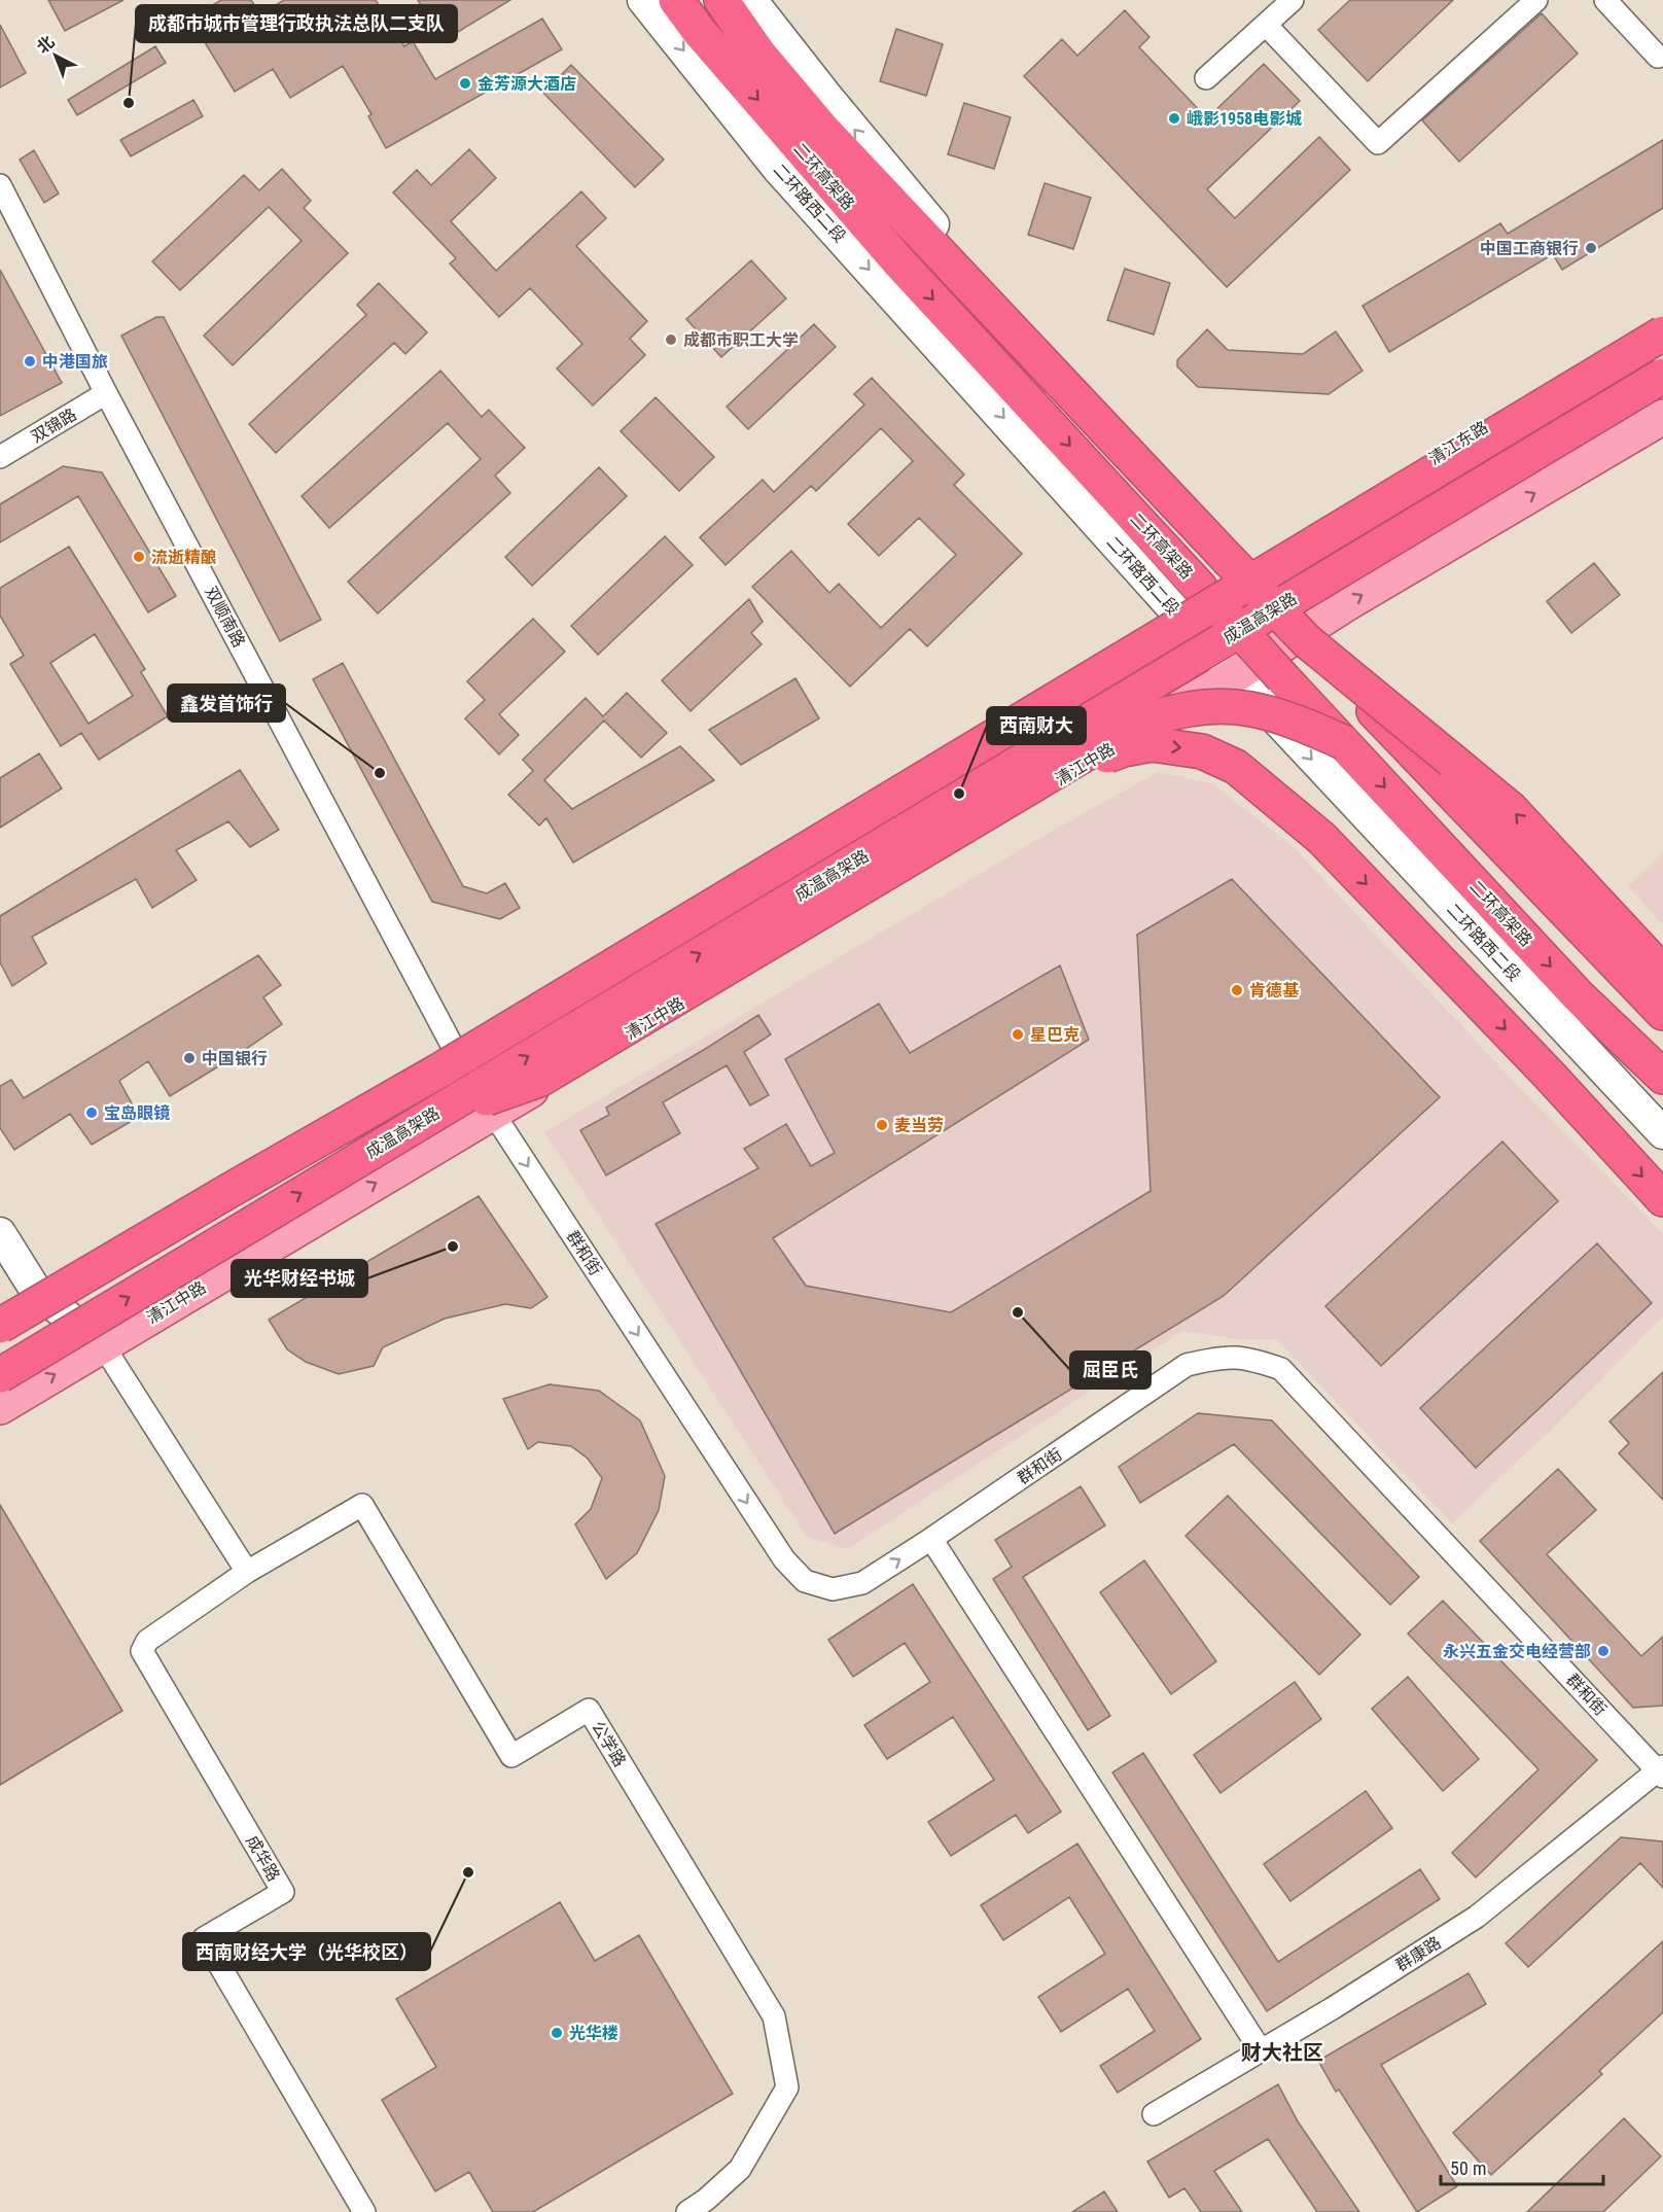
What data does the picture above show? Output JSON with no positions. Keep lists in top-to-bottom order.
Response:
{
  "streets": {
    "highway": ["二环高架路", "成温高架路"],
    "main road": ["二环路西二段", "清江东路", "清江中路"],
    "street": [
      "双锦路",
      "双顺南路",
      "群和街",
      "公学路",
      "成华路",
      "群康路"
    ]
  },
  "crossings": [
    ["二环高架路", "清江中路"],
    ["二环路西二段", "清江中路"],
    ["双锦路", "双顺南路"],
    ["清江中路", "群和街"],
    ["群和街", "群康路"],
    ["公学路", "成华路"]
  ],
  "one_way": ["群和街"],
  "districts": ["财大社区"],
  "places": [
    "金芳源大酒店",
    "成都市城市管理行政执法总队二支队",
    "峨影1958电影城",
    "中国工商银行",
    "成都市职工大学",
    "中港国旅",
    "流逝精酿",
    "鑫发首饰行",
    "西南财大",
    "肯德基",
    "星巴克",
    "中国银行",
    "宝岛眼镜",
    "麦当劳",
    "光华财经书城",
    "屈臣氏",
    "永兴五金交电经营部",
    "西南财经大学（光华校区）",
    "光华楼"
  ],
  "scale_bar": "50 m",
  "north": "top left"
}
